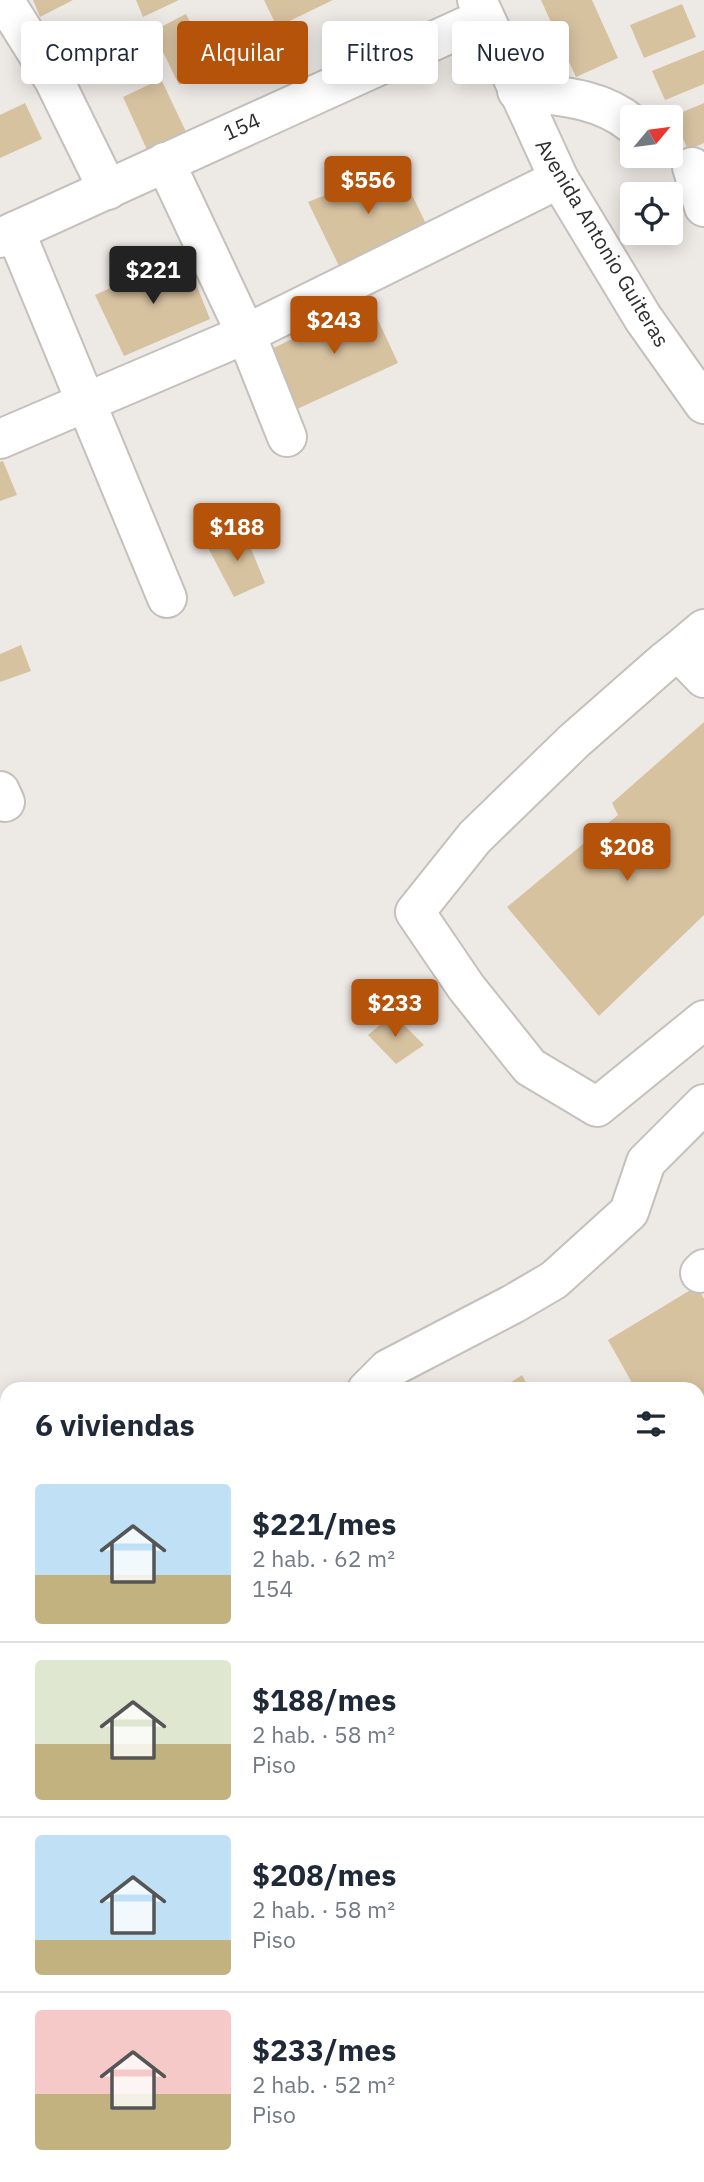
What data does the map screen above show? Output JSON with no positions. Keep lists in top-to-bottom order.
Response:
{
  "streets": {
    "street": ["154", "Avenida Antonio Guiteras"]
  },
  "crossings": [
    ["154", "Avenida Antonio Guiteras"]
  ],
  "north": "top right",
  "page": {
    "chip": [
      "Comprar",
      "Alquilar",
      "Filtros",
      "Nuevo"
    ],
    "price": [
      "$556",
      "$221",
      "$243",
      "$188",
      "$208",
      "$233"
    ],
    "heading": "6 viviendas",
    "list": [
      {
        "name": "$221/mes",
        "note": "2 hab. · 62 m² · 154"
      },
      {
        "name": "$188/mes",
        "note": "2 hab. · 58 m² · Piso"
      },
      {
        "name": "$208/mes",
        "note": "2 hab. · 58 m² · Piso"
      },
      {
        "name": "$233/mes",
        "note": "2 hab. · 52 m² · Piso"
      }
    ]
  }
}
